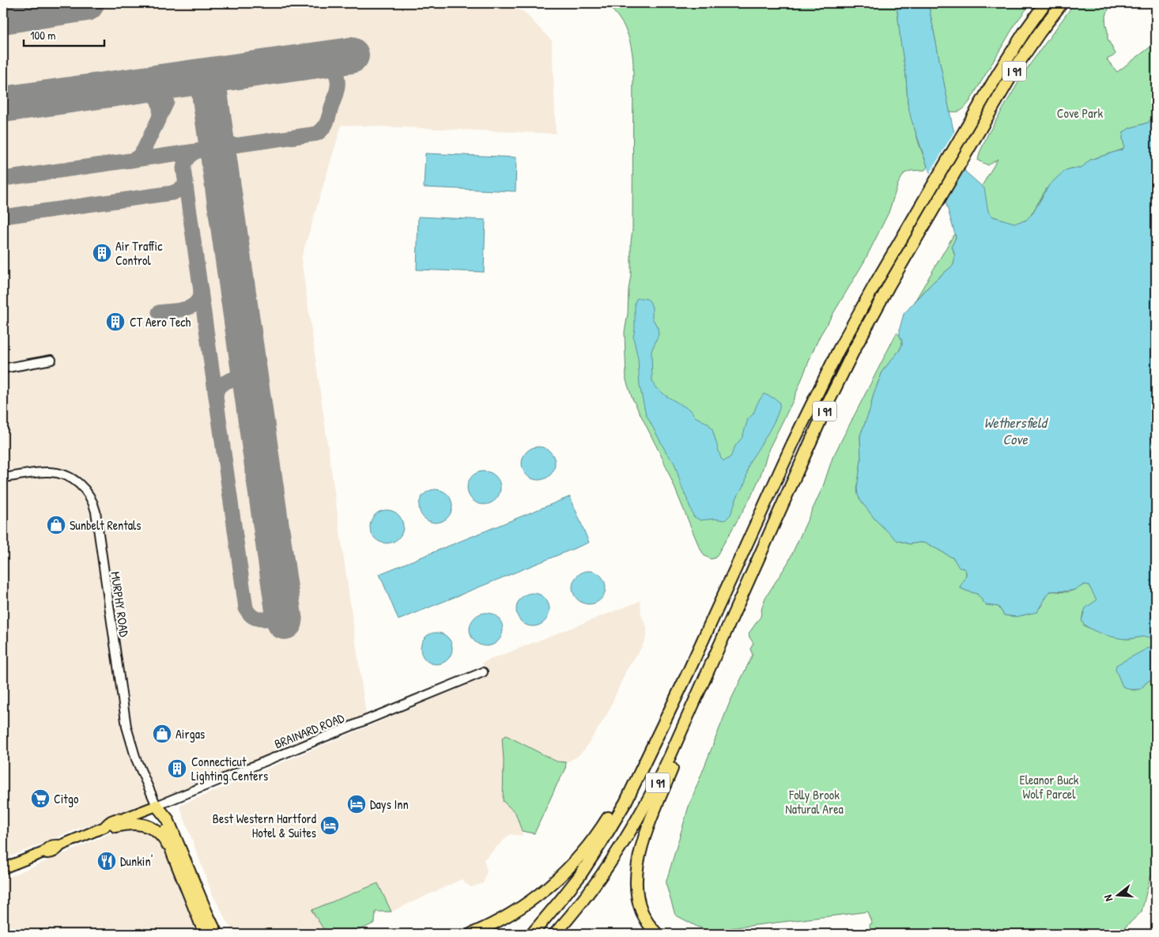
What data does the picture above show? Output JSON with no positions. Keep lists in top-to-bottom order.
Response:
{
  "streets": {
    "highway": ["I 91"],
    "main road": ["BRAINARD ROAD"],
    "street": ["MURPHY ROAD"]
  },
  "crossings": [
    ["MURPHY ROAD", "BRAINARD ROAD"]
  ],
  "water": ["Wethersfield Cove"],
  "parks": ["Cove Park", "Eleanor Buck Wolf Parcel", "Folly Brook Natural Area"],
  "places": {
    "building": ["Air Traffic Control", "CT Aero Tech", "Connecticut Lighting Centers"],
    "shop": ["Sunbelt Rentals", "Airgas"],
    "supermarket": ["Citgo"],
    "hotel": ["Days Inn", "Best Western Hartford Hotel & Suites"],
    "restaurant": ["Dunkin'"]
  },
  "scale_bar": "100 m",
  "north": "left"
}
